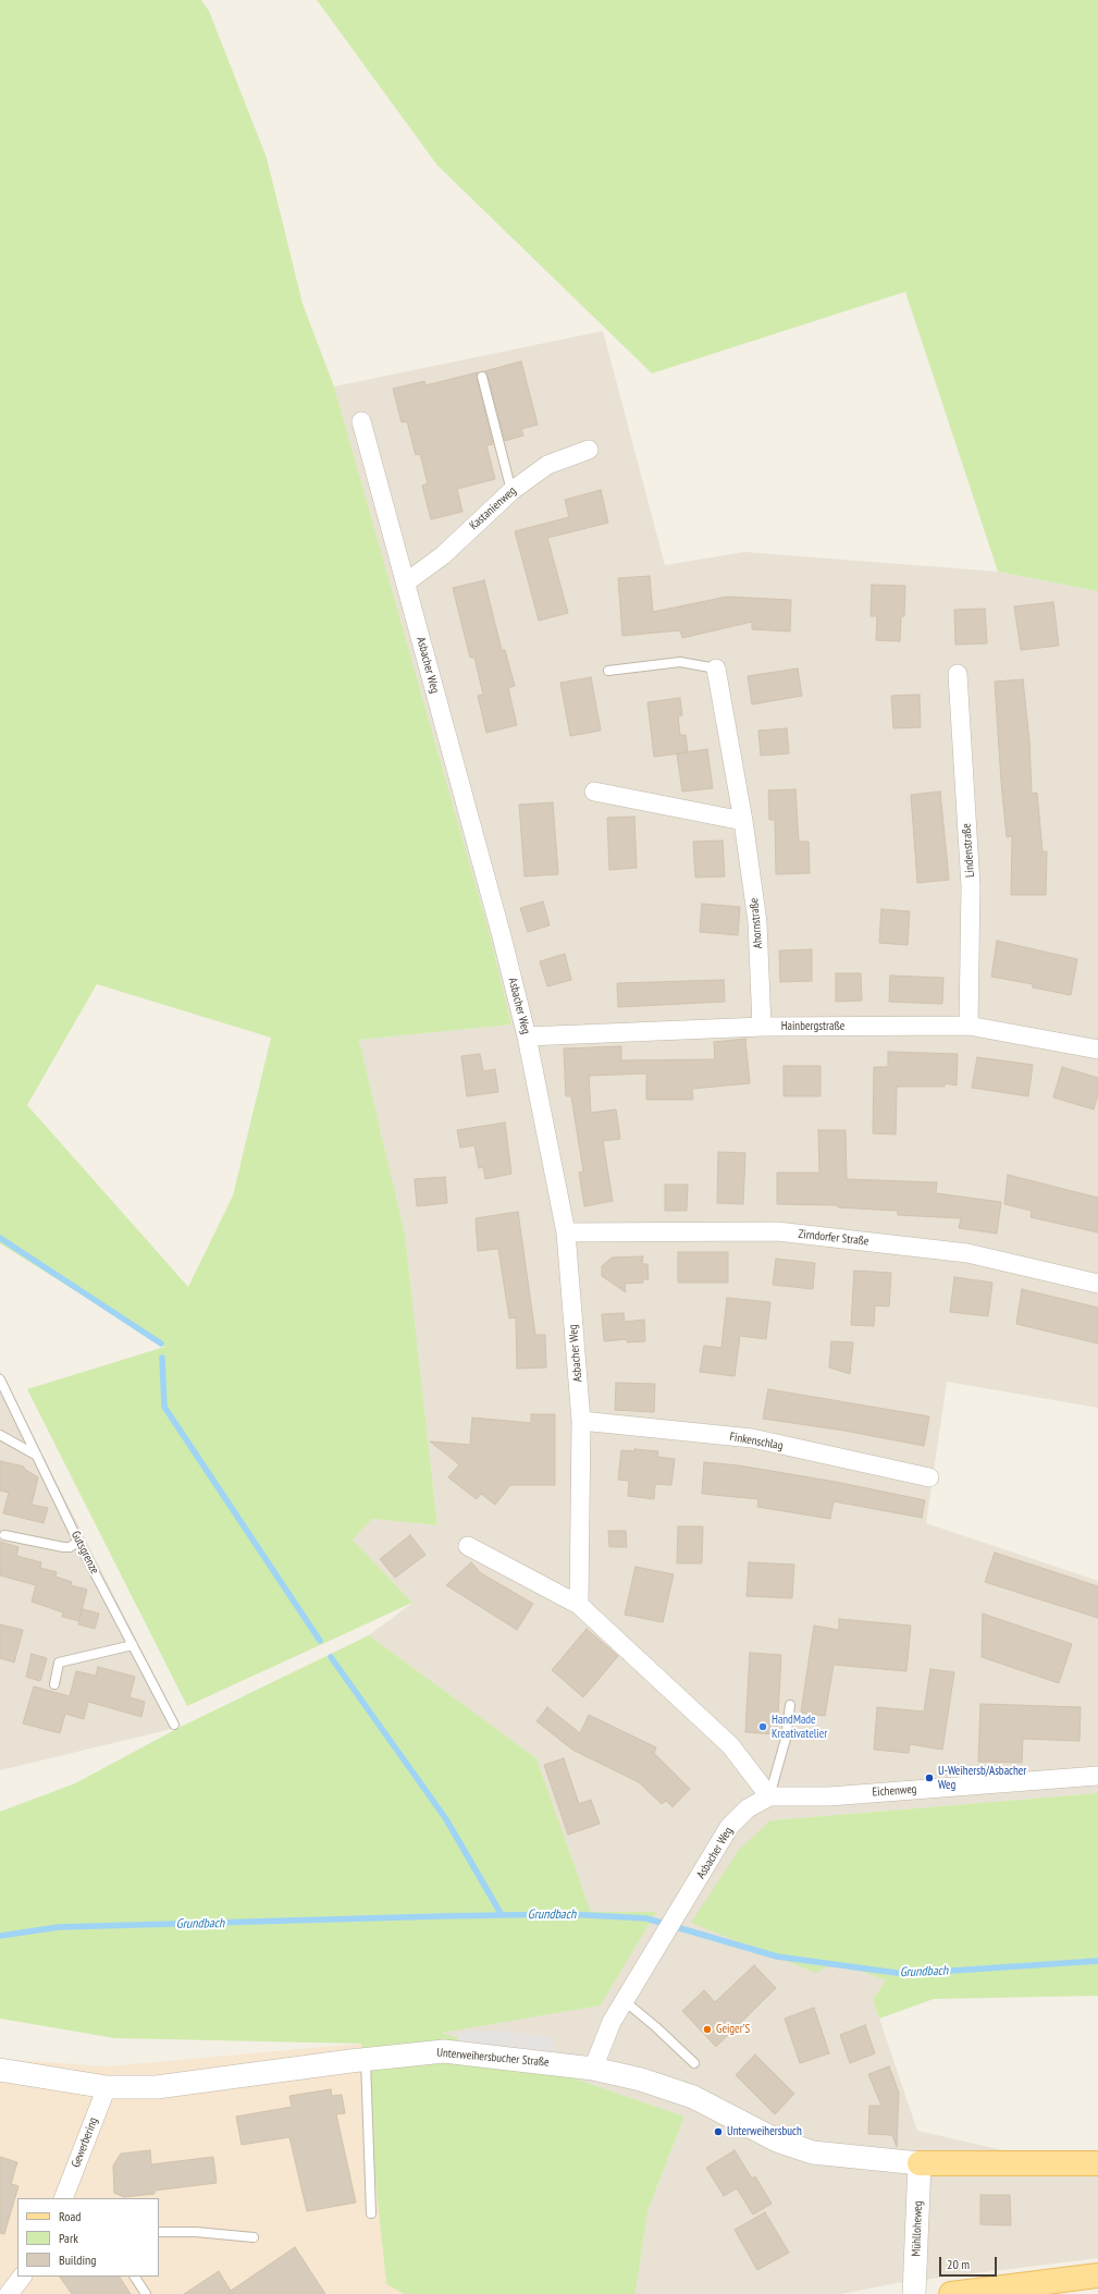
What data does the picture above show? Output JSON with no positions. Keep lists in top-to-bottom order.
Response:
{
  "streets": {
    "street": [
      "Kastanienweg",
      "Asbacher Weg",
      "Lindenstraße",
      "Ahornstraße",
      "Hainbergstraße",
      "Zirndorfer Straße",
      "Finkenschlag",
      "Eichenweg",
      "Unterweihersbucher Straße",
      "Gewerbering",
      "Mühlloheweg"
    ],
    "lane": ["Gutsgrenze"]
  },
  "crossings": [
    ["Kastanienweg", "Asbacher Weg"],
    ["Asbacher Weg", "Hainbergstraße"],
    ["Asbacher Weg", "Zirndorfer Straße"],
    ["Asbacher Weg", "Finkenschlag"],
    ["Asbacher Weg", "Eichenweg"],
    ["Asbacher Weg", "Unterweihersbucher Straße"],
    ["Lindenstraße", "Hainbergstraße"],
    ["Ahornstraße", "Hainbergstraße"],
    ["Unterweihersbucher Straße", "Gewerbering"],
    ["Unterweihersbucher Straße", "Mühlloheweg"]
  ],
  "water": ["Grundbach"],
  "places": [
    "HandMade Kreativatelier",
    "U-Weihersb/Asbacher Weg",
    "Geiger’S",
    "Unterweihersbuch"
  ],
  "legend": ["Road", "Park", "Building"],
  "scale_bar": "20 m"
}
